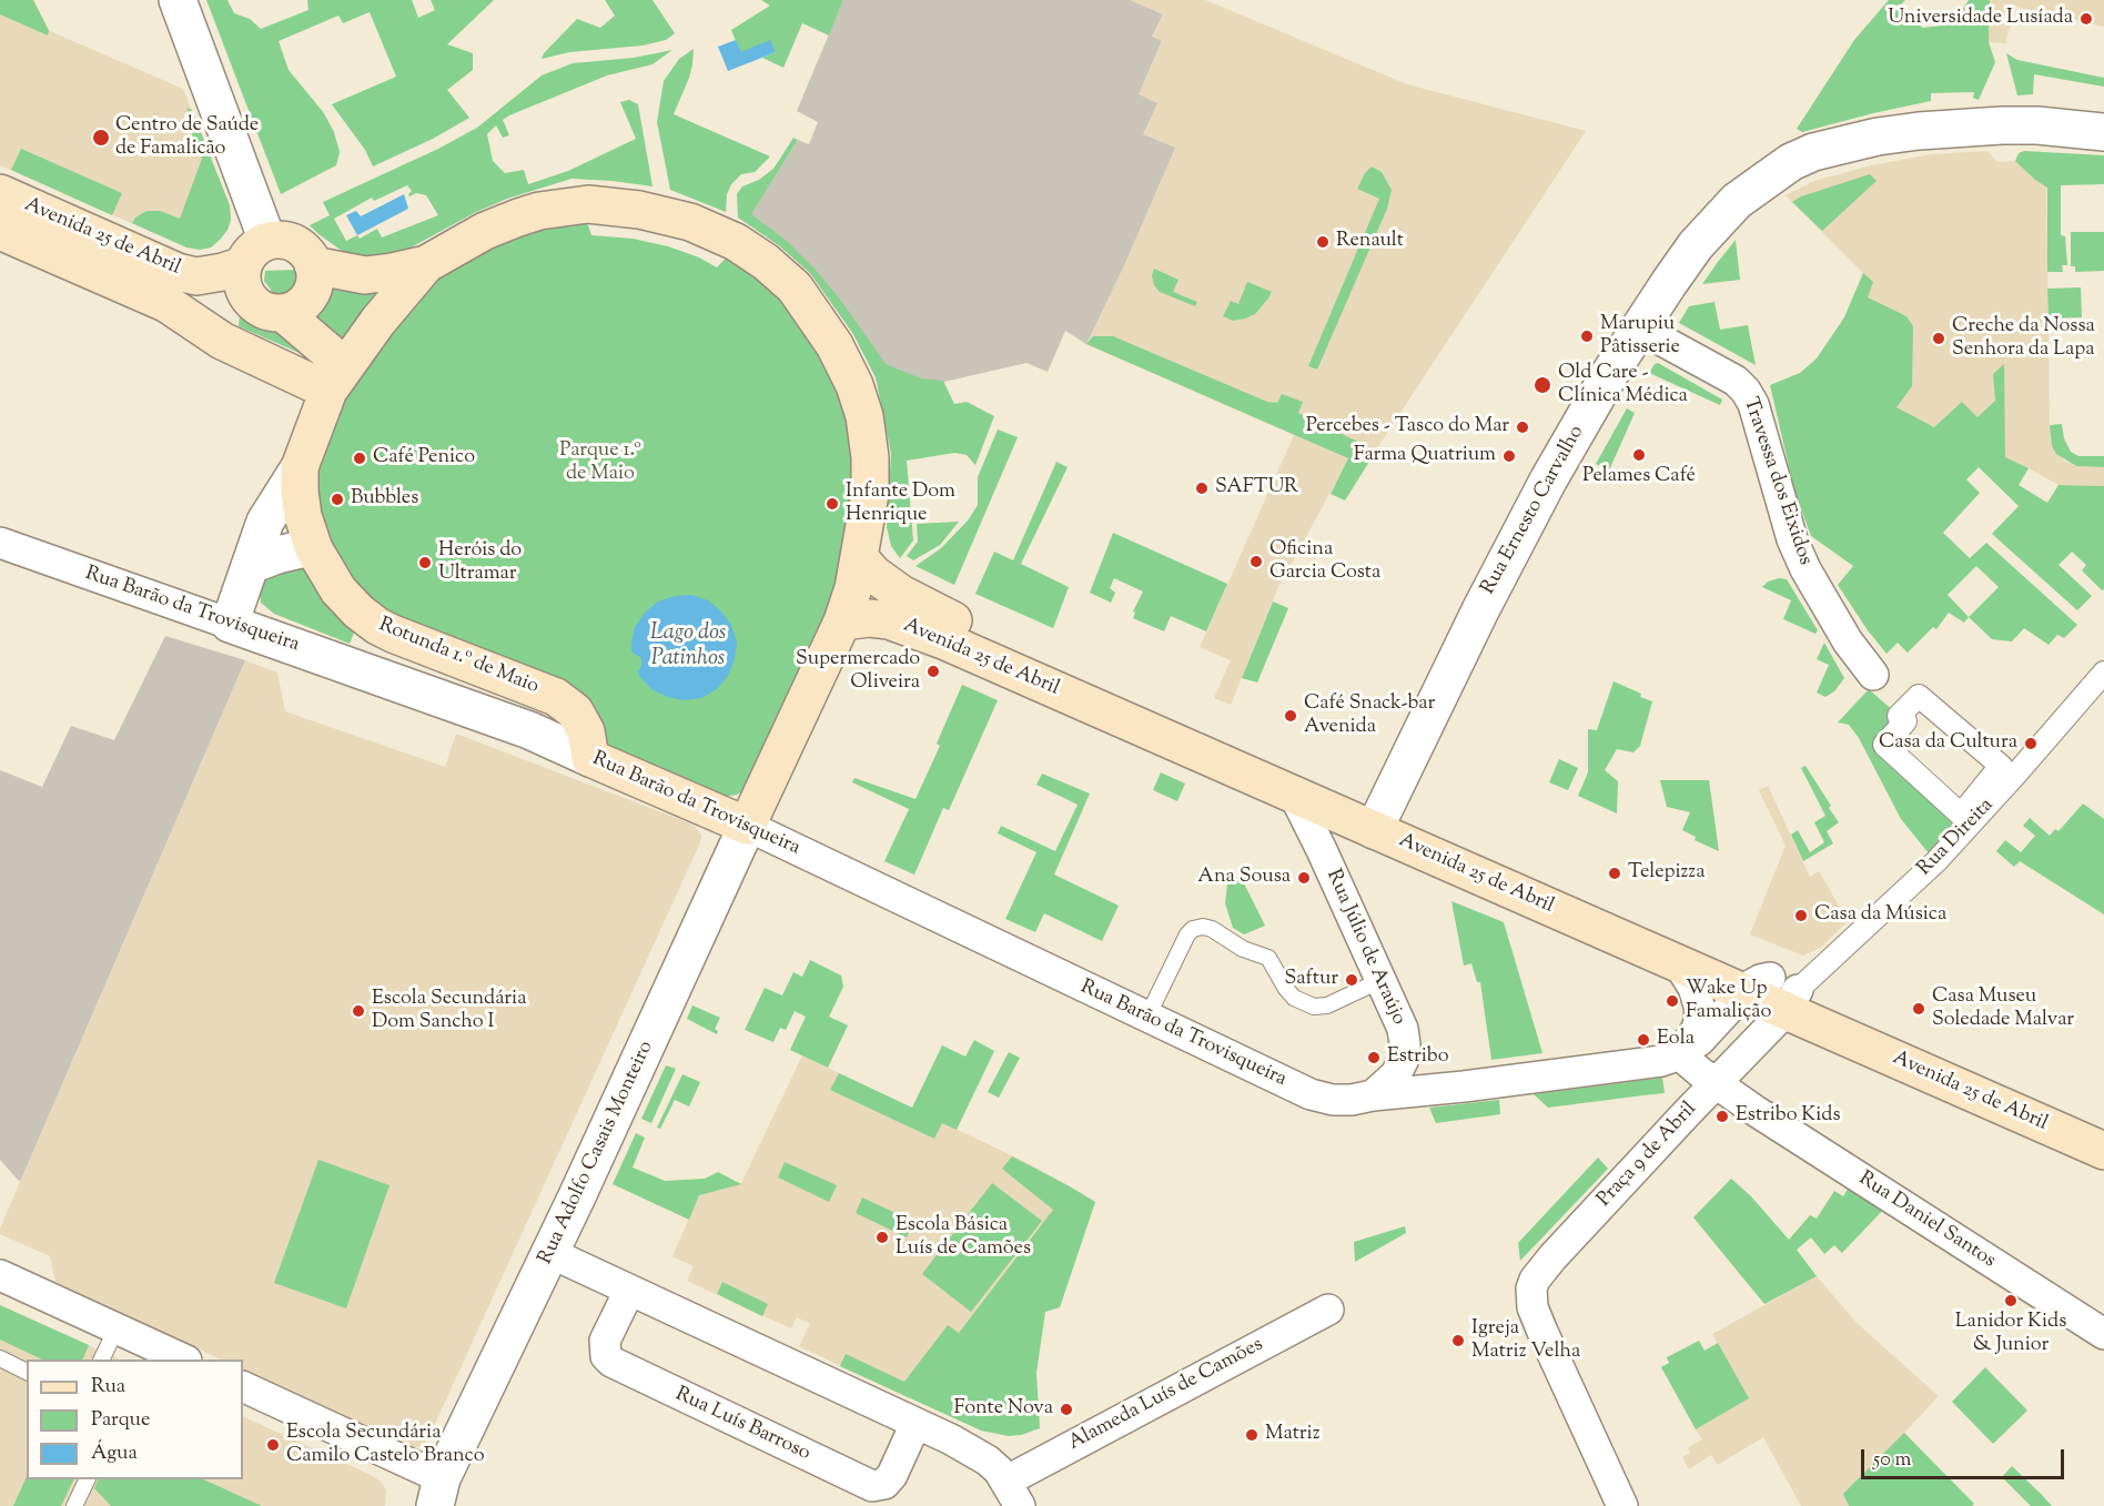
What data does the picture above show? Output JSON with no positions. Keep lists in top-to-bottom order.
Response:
{
  "streets": {
    "main road": ["Avenida 25 de Abril", "Rua Barão da Trovisqueira", "Rotunda 1.º de Maio"],
    "street": [
      "Travessa dos Eixidos",
      "Rua Ernesto Carvalho",
      "Rua Direita",
      "Rua Júlio de Araújo",
      "Rua Adolfo Casais Monteiro",
      "Praça 9 de Abril",
      "Rua Daniel Santos",
      "Alameda Luís de Camões",
      "Rua Luís Barroso"
    ]
  },
  "crossings": [
    ["Avenida 25 de Abril", "Rua Ernesto Carvalho"],
    ["Avenida 25 de Abril", "Rotunda 1.º de Maio"],
    ["Avenida 25 de Abril", "Rua Direita"],
    ["Avenida 25 de Abril", "Rua Júlio de Araújo"],
    ["Avenida 25 de Abril", "Praça 9 de Abril"],
    ["Travessa dos Eixidos", "Rua Ernesto Carvalho"],
    ["Rua Barão da Trovisqueira", "Rotunda 1.º de Maio"],
    ["Rua Barão da Trovisqueira", "Rua Júlio de Araújo"],
    ["Rua Barão da Trovisqueira", "Rua Adolfo Casais Monteiro"],
    ["Rotunda 1.º de Maio", "Rua Adolfo Casais Monteiro"],
    ["Rua Direita", "Praça 9 de Abril"],
    ["Praça 9 de Abril", "Rua Daniel Santos"]
  ],
  "water": ["Lago dos Patinhos"],
  "parks": ["Parque 1.º de Maio"],
  "places": [
    "Universidade Lusíada",
    "Centro de Saúde de Famalicão",
    "Renault",
    "Marupiu Pâtisserie",
    "Creche da Nossa Senhora da Lapa",
    "Old Care - Clínica Médica",
    "Percebes - Tasco do Mar",
    "Pelames Café",
    "Farma Quatrium",
    "Café Penico",
    "SAFTUR",
    "Bubbles",
    "Infante Dom Henrique",
    "Oficina Garcia Costa",
    "Heróis do Ultramar",
    "Supermercado Oliveira",
    "Café Snack-bar Avenida",
    "Casa da Cultura",
    "Telepizza",
    "Ana Sousa",
    "Casa da Música",
    "Saftur",
    "Wake Up Famalição",
    "Casa Museu Soledade Malvar",
    "Escola Secundária Dom Sancho I",
    "Eola",
    "Estribo",
    "Estribo Kids",
    "Escola Básica Luís de Camões",
    "Lanidor Kids & Junior",
    "Igreja Matriz Velha",
    "Fonte Nova",
    "Matriz",
    "Escola Secundária Camilo Castelo Branco"
  ],
  "legend": ["Rua", "Parque", "Água"],
  "scale_bar": "50 m"
}
